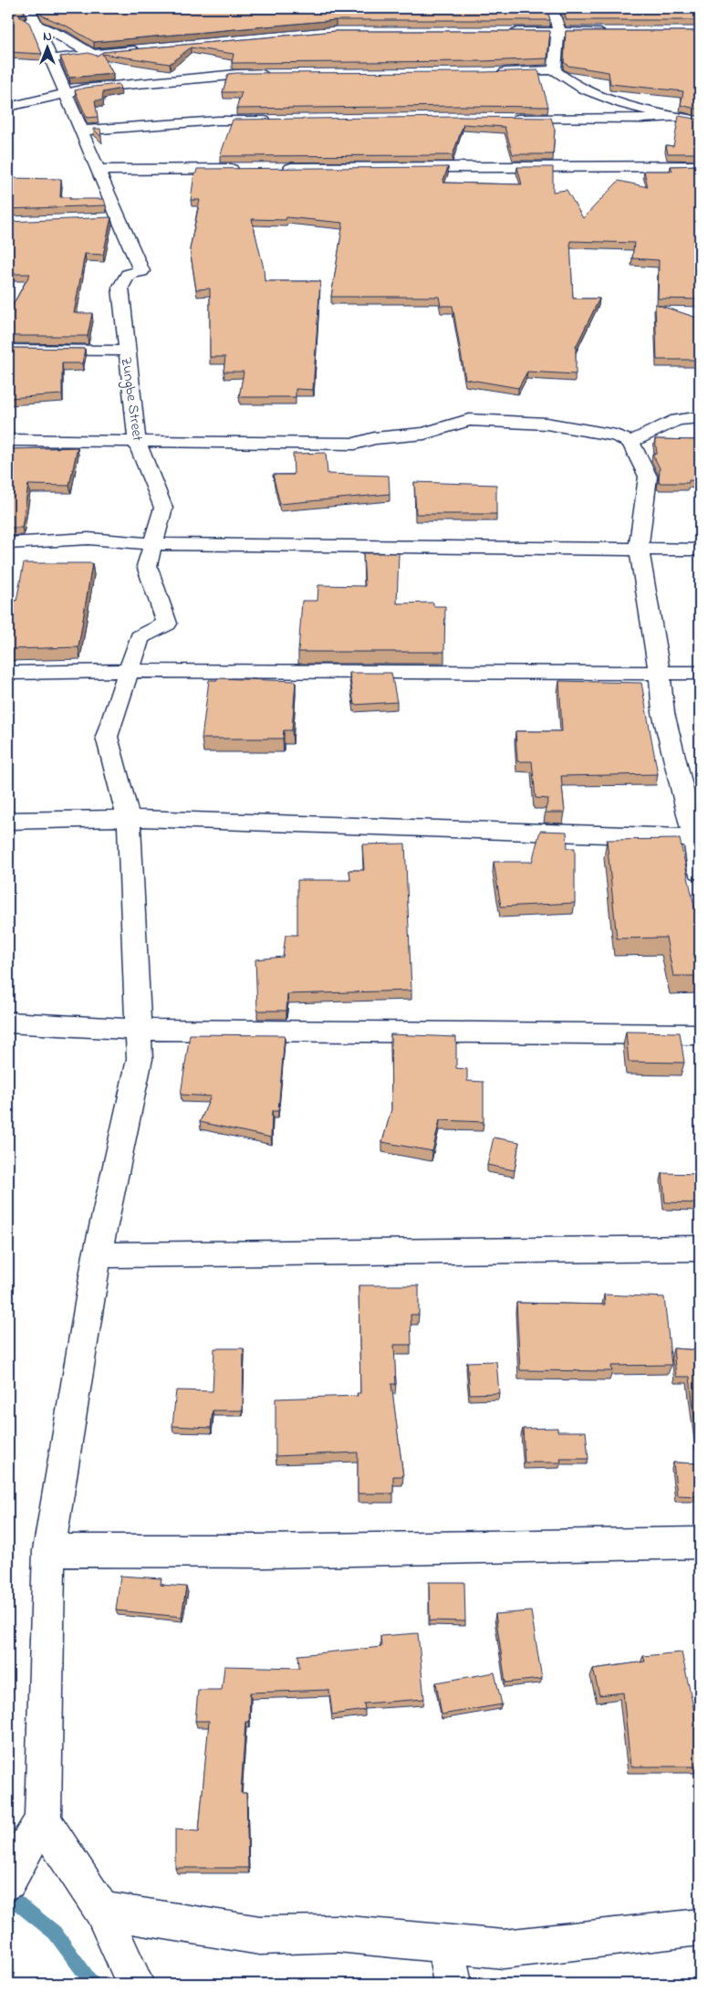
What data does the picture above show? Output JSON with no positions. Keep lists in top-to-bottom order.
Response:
{
  "streets": {
    "street": ["Zungbe Street"]
  },
  "north": "top"
}
